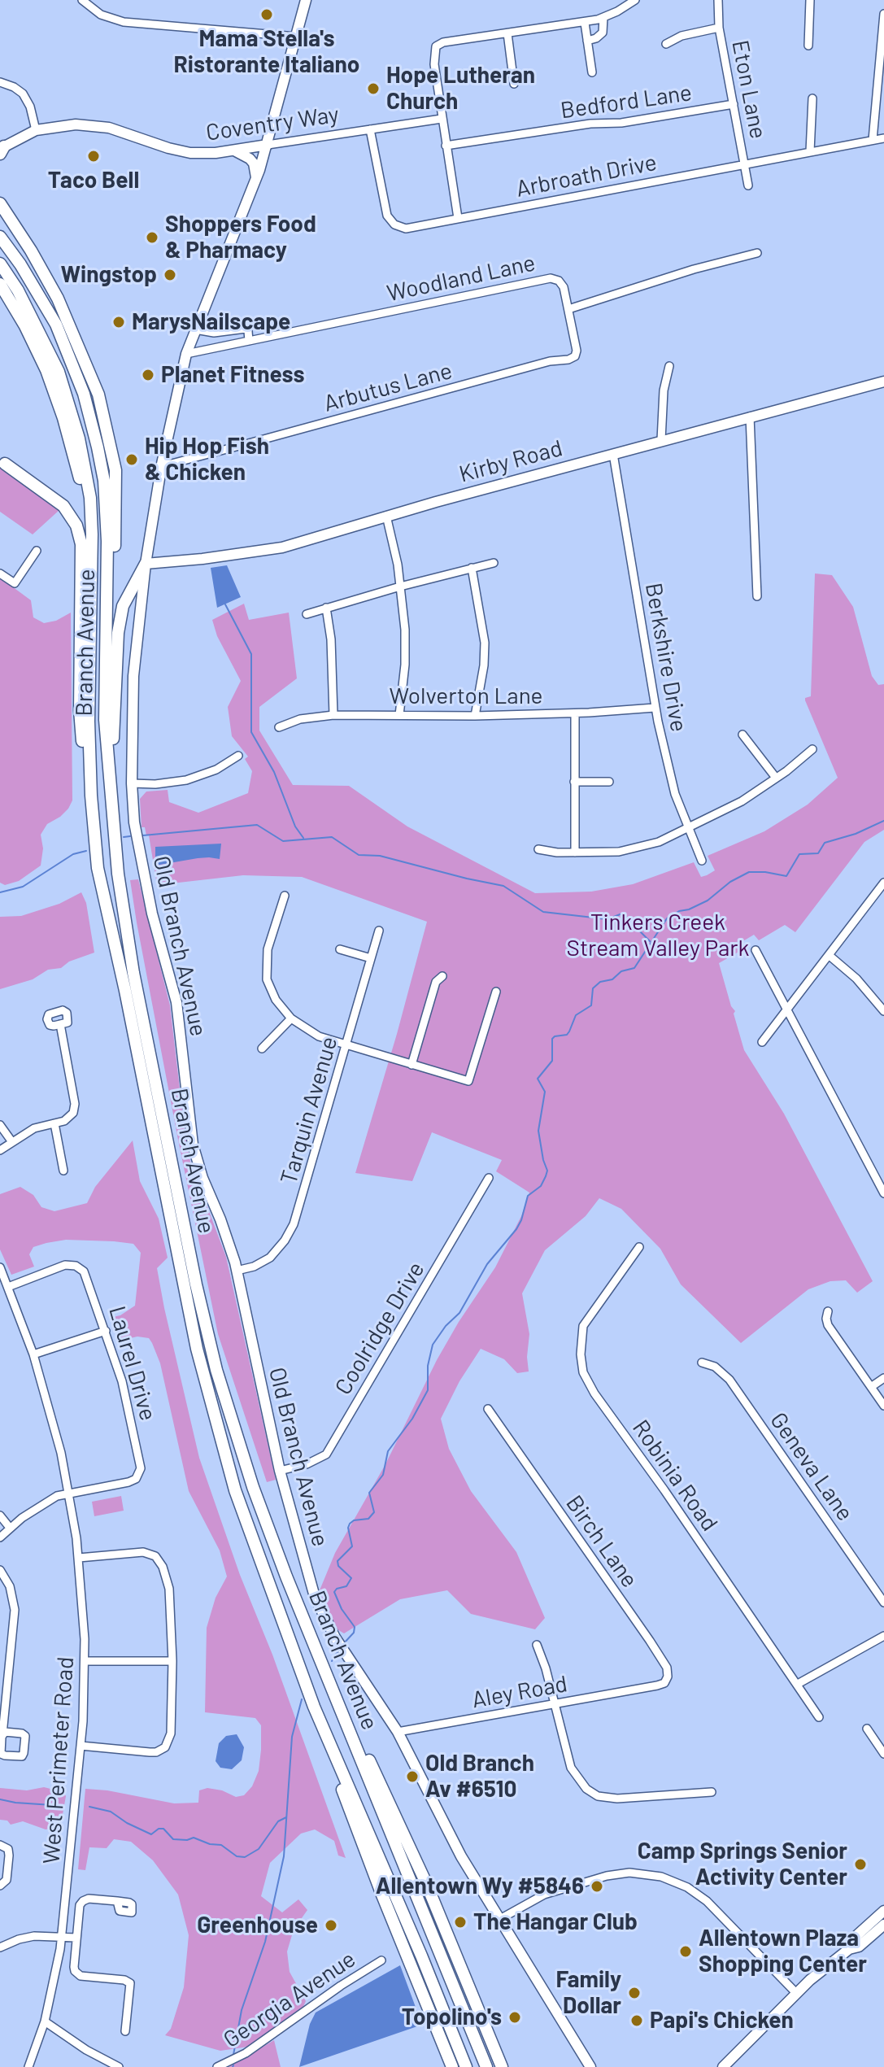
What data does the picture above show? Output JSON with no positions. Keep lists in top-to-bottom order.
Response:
{
  "streets": {
    "highway": ["Branch Avenue"],
    "main road": ["Coventry Way", "Kirby Road", "Old Branch Avenue"],
    "street": [
      "Eton Lane",
      "Bedford Lane",
      "Arbroath Drive",
      "Woodland Lane",
      "Arbutus Lane",
      "Berkshire Drive",
      "Wolverton Lane",
      "Tarquin Avenue",
      "Coolridge Drive",
      "Laurel Drive",
      "Geneva Lane",
      "Robinia Road",
      "Birch Lane",
      "Aley Road",
      "West Perimeter Road",
      "Georgia Avenue"
    ]
  },
  "crossings": [
    ["Eton Lane", "Bedford Lane"],
    ["Eton Lane", "Arbroath Drive"],
    ["Coventry Way", "Arbroath Drive"],
    ["Coventry Way", "Old Branch Avenue"],
    ["Woodland Lane", "Arbutus Lane"],
    ["Woodland Lane", "Old Branch Avenue"],
    ["Arbutus Lane", "Old Branch Avenue"],
    ["Kirby Road", "Berkshire Drive"],
    ["Kirby Road", "Old Branch Avenue"],
    ["Berkshire Drive", "Wolverton Lane"],
    ["Old Branch Avenue", "Tarquin Avenue"],
    ["Old Branch Avenue", "Coolridge Drive"],
    ["Old Branch Avenue", "Aley Road"],
    ["Laurel Drive", "West Perimeter Road"],
    ["Birch Lane", "Aley Road"]
  ],
  "parks": ["Tinkers Creek Stream Valley Park"],
  "places": [
    "Mama Stella's Ristorante Italiano",
    "Hope Lutheran Church",
    "Taco Bell",
    "Shoppers Food & Pharmacy",
    "Wingstop",
    "MarysNailscape",
    "Planet Fitness",
    "Hip Hop Fish & Chicken",
    "Old Branch Av #6510",
    "Camp Springs Senior Activity Center",
    "Allentown Wy #5846",
    "The Hangar Club",
    "Greenhouse",
    "Allentown Plaza Shopping Center",
    "Family Dollar",
    "Topolino's",
    "Papi's Chicken"
  ]
}
